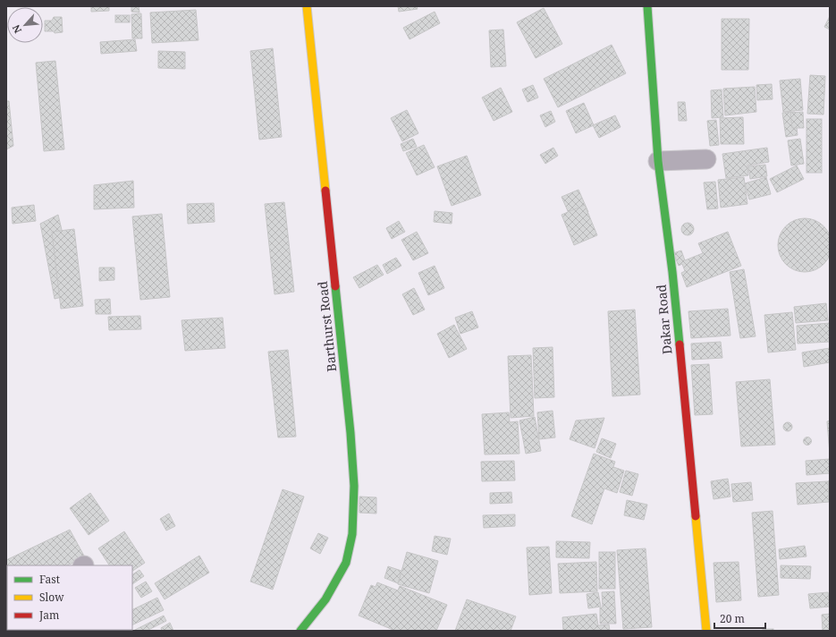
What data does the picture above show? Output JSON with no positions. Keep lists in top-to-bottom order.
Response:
{
  "streets": {
    "street": ["Dakar Road", "Barthurst Road"]
  },
  "legend": ["Fast", "Slow", "Jam"],
  "scale_bar": "20 m",
  "north": "bottom left"
}
